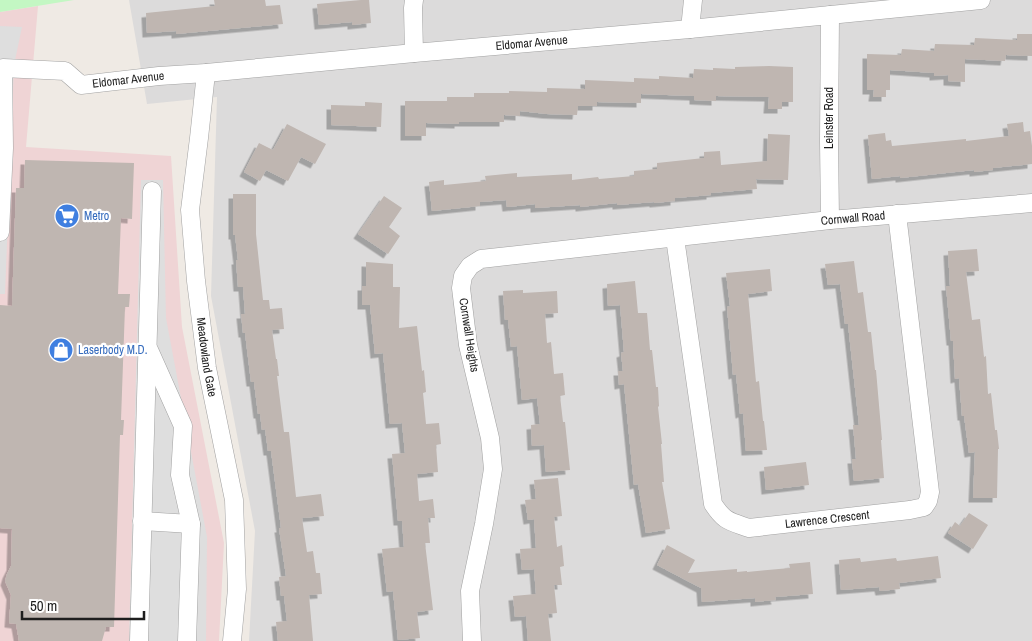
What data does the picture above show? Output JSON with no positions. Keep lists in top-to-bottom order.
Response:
{
  "streets": {
    "street": [
      "Eldomar Avenue",
      "Leinster Road",
      "Cornwall Road",
      "Cornwall Heights",
      "Meadowland Gate",
      "Lawrence Crescent"
    ]
  },
  "crossings": [
    ["Eldomar Avenue", "Leinster Road"],
    ["Eldomar Avenue", "Meadowland Gate"],
    ["Leinster Road", "Cornwall Road"],
    ["Cornwall Road", "Cornwall Heights"],
    ["Cornwall Road", "Lawrence Crescent"],
    ["Cornwall Heights", "Lawrence Crescent"]
  ],
  "places": {
    "supermarket": ["Metro"],
    "shop": ["Laserbody M.D."]
  },
  "scale_bar": "50 m"
}
